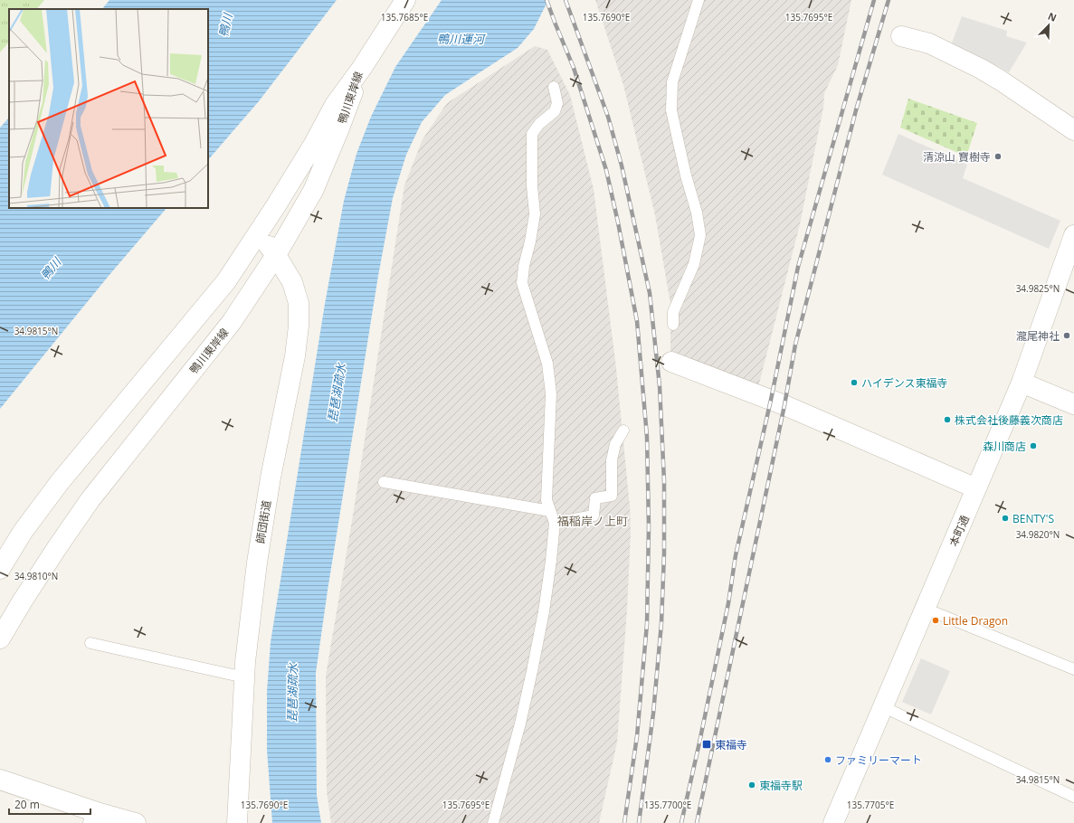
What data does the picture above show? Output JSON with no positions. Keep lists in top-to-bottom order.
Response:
{
  "streets": {
    "street": ["鴨川東岸線", "師団街道", "本町通"]
  },
  "crossings": [
    ["鴨川東岸線", "師団街道"]
  ],
  "districts": ["福稲岸ノ上町"],
  "water": ["鴨川", "鴨川運河", "琵琶湖疏水"],
  "places": {
    "other": [
      "清涼山 寶樹寺",
      "瀧尾神社",
      "ハイデンス東福寺",
      "株式会社後藤義次商店",
      "森川商店",
      "BENTY'S",
      "Little Dragon",
      "ファミリーマート",
      "東福寺駅"
    ],
    "transit": ["東福寺"]
  },
  "scale_bar": "20 m",
  "north": "top right",
  "coordinates": [
    "135.7685°E",
    "135.7690°E",
    "135.7695°E",
    "34.9825°N",
    "34.9815°N",
    "34.9820°N",
    "34.9810°N",
    "135.7700°E",
    "135.7705°E"
  ]
}
